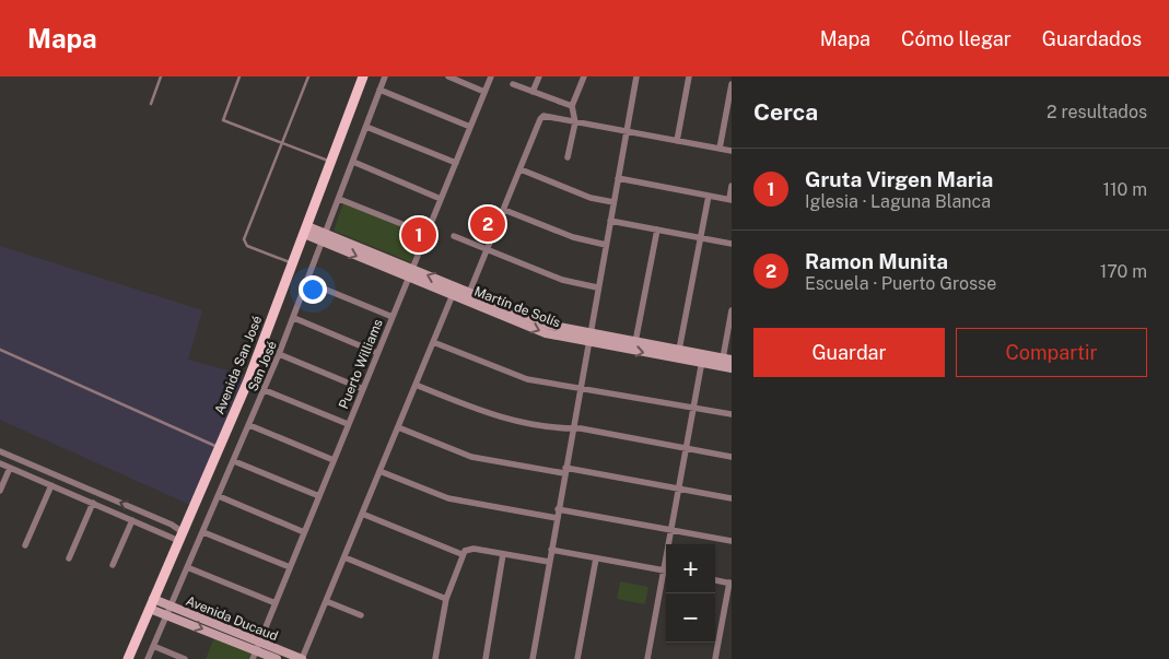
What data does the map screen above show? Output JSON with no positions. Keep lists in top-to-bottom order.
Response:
{
  "streets": {
    "main road": ["Avenida San José"],
    "street": [
      "Martín de Solís",
      "Puerto Williams",
      "San José",
      "Avenida Ducaud"
    ]
  },
  "crossings": [
    ["Martín de Solís", "Puerto Williams"],
    ["Martín de Solís", "Avenida San José"],
    ["Martín de Solís", "San José"],
    ["Puerto Williams", "Avenida Ducaud"],
    ["Avenida San José", "Avenida Ducaud"],
    ["San José", "Avenida Ducaud"]
  ],
  "page": {
    "header": "Mapa",
    "nav": ["Mapa", "Cómo llegar", "Guardados"],
    "heading": ["Cerca", "2 resultados"],
    "list": [
      {
        "mark": "1",
        "name": "Gruta Virgen Maria",
        "note": "Iglesia · Laguna Blanca",
        "value": "110 m"
      },
      {
        "mark": "2",
        "name": "Ramon Munita",
        "note": "Escuela · Puerto Grosse",
        "value": "170 m"
      }
    ],
    "pins": ["2", "1"],
    "buttons": ["Guardar", "Compartir"],
    "map_buttons": ["+", "−"]
  }
}
